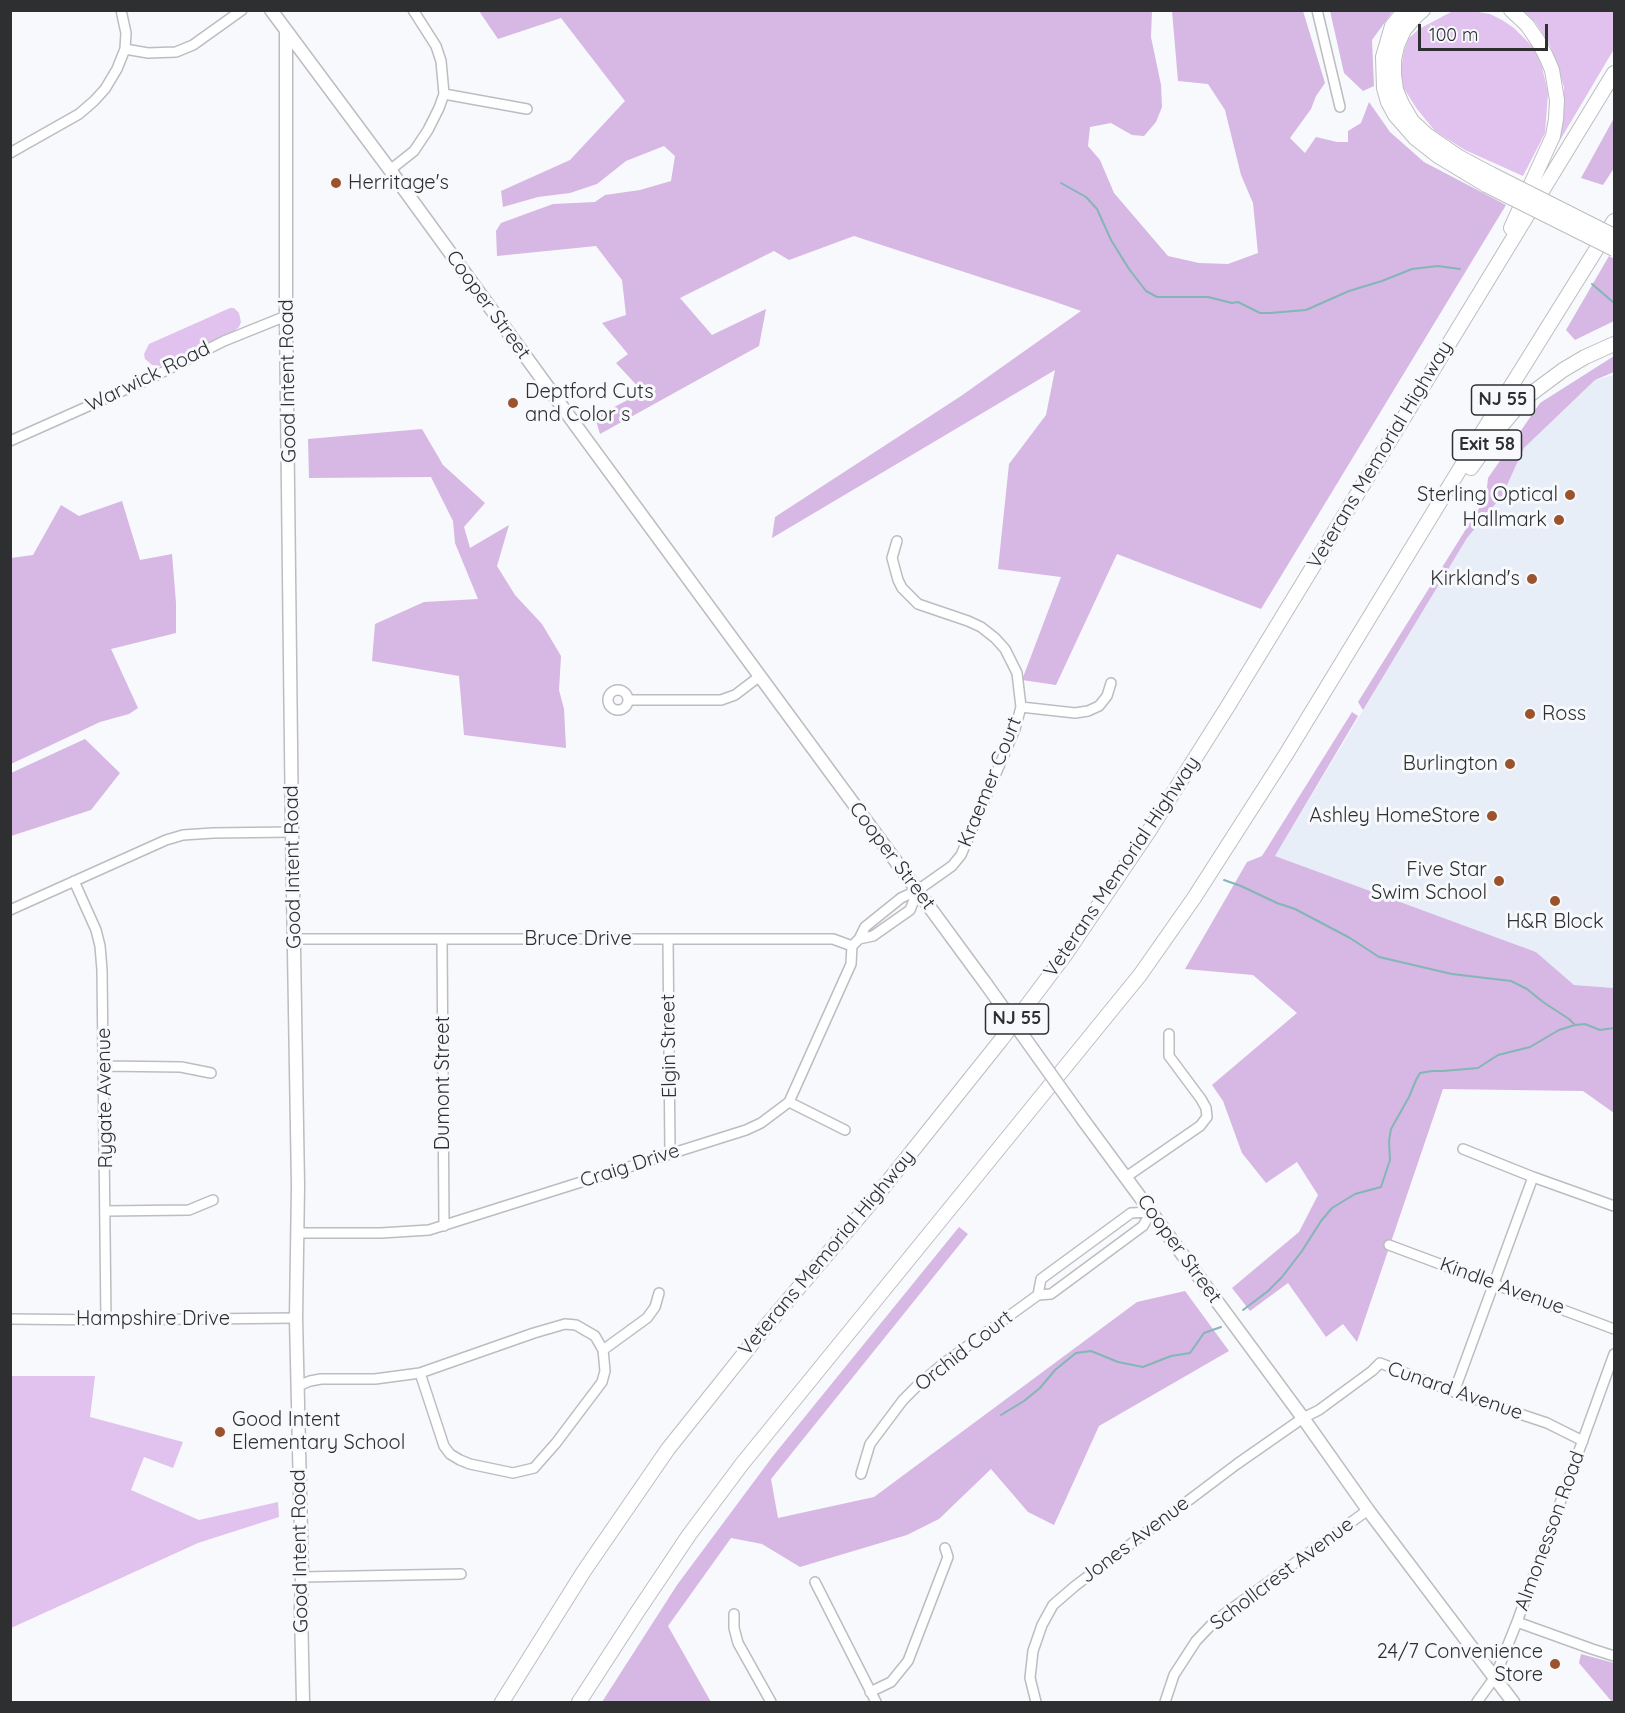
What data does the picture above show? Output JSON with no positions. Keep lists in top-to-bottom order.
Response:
{
  "streets": {
    "highway": ["NJ 55", "Exit 58", "Veterans Memorial Highway"],
    "main road": ["Cooper Street", "Good Intent Road"],
    "street": [
      "Warwick Road",
      "Kraemer Court",
      "Bruce Drive",
      "Elgin Street",
      "Dumont Street",
      "Rygate Avenue",
      "Craig Drive",
      "Kindle Avenue",
      "Hampshire Drive",
      "Orchid Court",
      "Cunard Avenue",
      "Almonesson Road",
      "Jones Avenue",
      "Schollcrest Avenue"
    ]
  },
  "crossings": [
    ["Cooper Street", "Good Intent Road"],
    ["Cooper Street", "Kraemer Court"],
    ["Cooper Street", "Orchid Court"],
    ["Cooper Street", "Cunard Avenue"],
    ["Cooper Street", "Almonesson Road"],
    ["Cooper Street", "Jones Avenue"],
    ["Cooper Street", "Schollcrest Avenue"],
    ["Warwick Road", "Good Intent Road"],
    ["Good Intent Road", "Bruce Drive"],
    ["Good Intent Road", "Craig Drive"],
    ["Good Intent Road", "Hampshire Drive"],
    ["NJ 55", "Exit 58"],
    ["Bruce Drive", "Elgin Street"],
    ["Bruce Drive", "Dumont Street"],
    ["Bruce Drive", "Craig Drive"],
    ["Elgin Street", "Craig Drive"],
    ["Dumont Street", "Craig Drive"],
    ["Rygate Avenue", "Hampshire Drive"],
    ["Cunard Avenue", "Almonesson Road"],
    ["Cunard Avenue", "Jones Avenue"]
  ],
  "places": [
    "Herritage's",
    "Deptford Cuts and Color s",
    "Sterling Optical",
    "Hallmark",
    "Kirkland's",
    "Ross",
    "Burlington",
    "Ashley HomeStore",
    "Five Star Swim School",
    "H&R Block",
    "Good Intent Elementary School",
    "24/7 Convenience Store"
  ],
  "scale_bar": "100 m"
}
